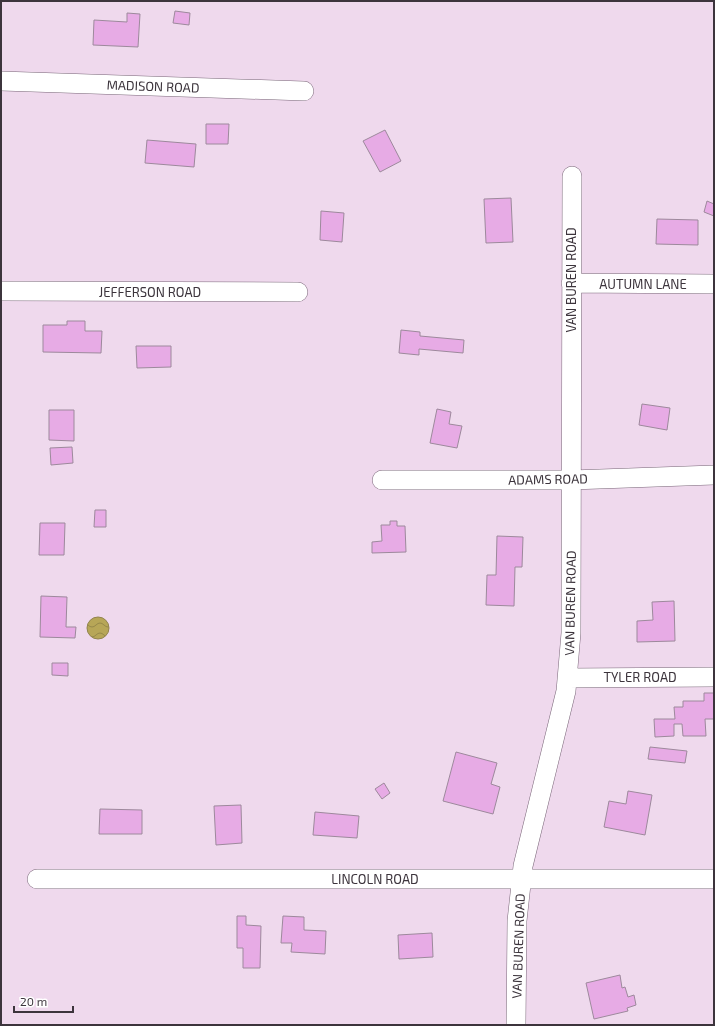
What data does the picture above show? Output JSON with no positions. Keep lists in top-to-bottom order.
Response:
{
  "streets": {
    "street": [
      "MADISON ROAD",
      "VAN BUREN ROAD",
      "AUTUMN LANE",
      "JEFFERSON ROAD",
      "ADAMS ROAD",
      "TYLER ROAD",
      "LINCOLN ROAD"
    ]
  },
  "crossings": [
    ["VAN BUREN ROAD", "AUTUMN LANE"],
    ["VAN BUREN ROAD", "ADAMS ROAD"],
    ["VAN BUREN ROAD", "TYLER ROAD"],
    ["VAN BUREN ROAD", "LINCOLN ROAD"]
  ],
  "scale_bar": "20 m"
}
